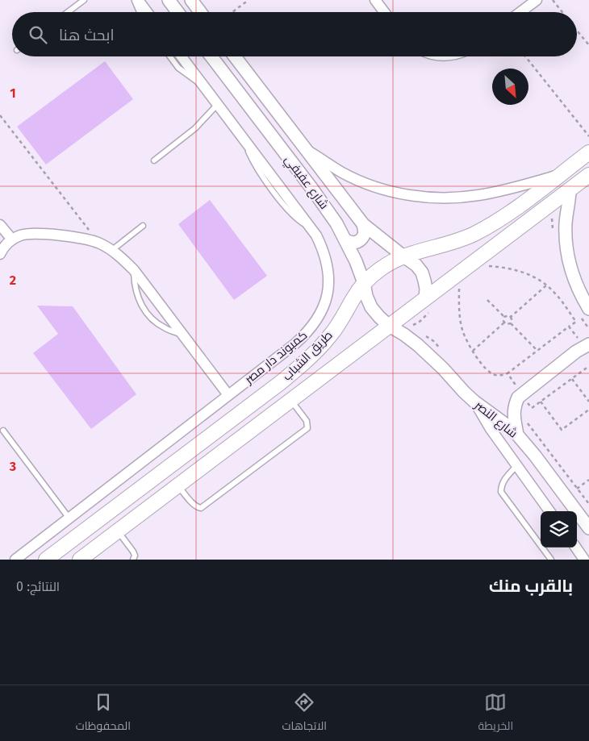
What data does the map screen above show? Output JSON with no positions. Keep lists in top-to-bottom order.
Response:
{
  "streets": {
    "main road": ["طريق الشباب"],
    "street": ["شارع عفيفي", "كمبوند دار مصر", "شارع النصر"]
  },
  "crossings": [
    ["شارع عفيفي", "طريق الشباب"],
    ["شارع عفيفي", "شارع النصر"],
    ["طريق الشباب", "شارع النصر"]
  ],
  "north": "bottom right",
  "page": {
    "search": "ابحث هنا",
    "heading": ["بالقرب منك", "النتائج: 0"],
    "nav": ["الخريطة", "الاتجاهات", "المحفوظات"]
  },
  "grid": {
    "rows": ["1", "2", "3"]
  }
}
